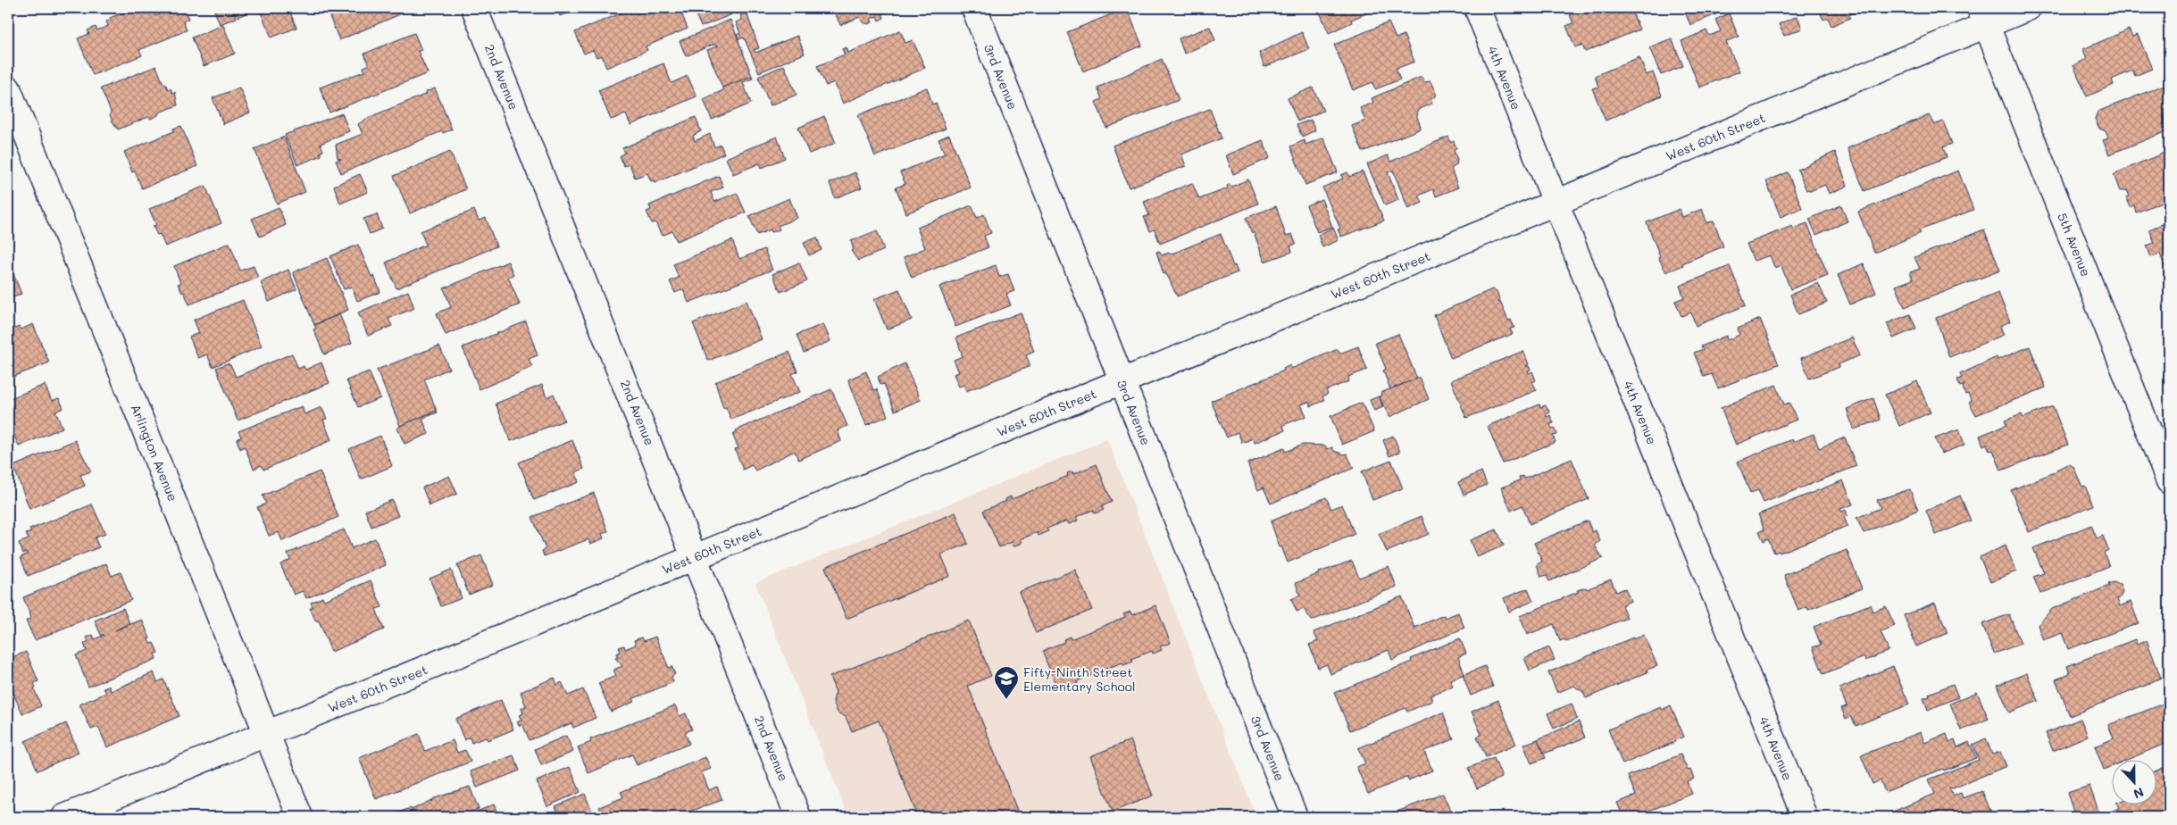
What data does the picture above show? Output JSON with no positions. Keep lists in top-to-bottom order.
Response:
{
  "streets": {
    "street": [
      "2nd Avenue",
      "3rd Avenue",
      "4th Avenue",
      "West 60th Street",
      "5th Avenue",
      "Arlington Avenue"
    ]
  },
  "crossings": [
    ["2nd Avenue", "West 60th Street"],
    ["3rd Avenue", "West 60th Street"],
    ["4th Avenue", "West 60th Street"],
    ["West 60th Street", "5th Avenue"],
    ["West 60th Street", "Arlington Avenue"]
  ],
  "places": {
    "school or university": ["Fifty-Ninth Street Elementary School"]
  },
  "north": "bottom"
}
